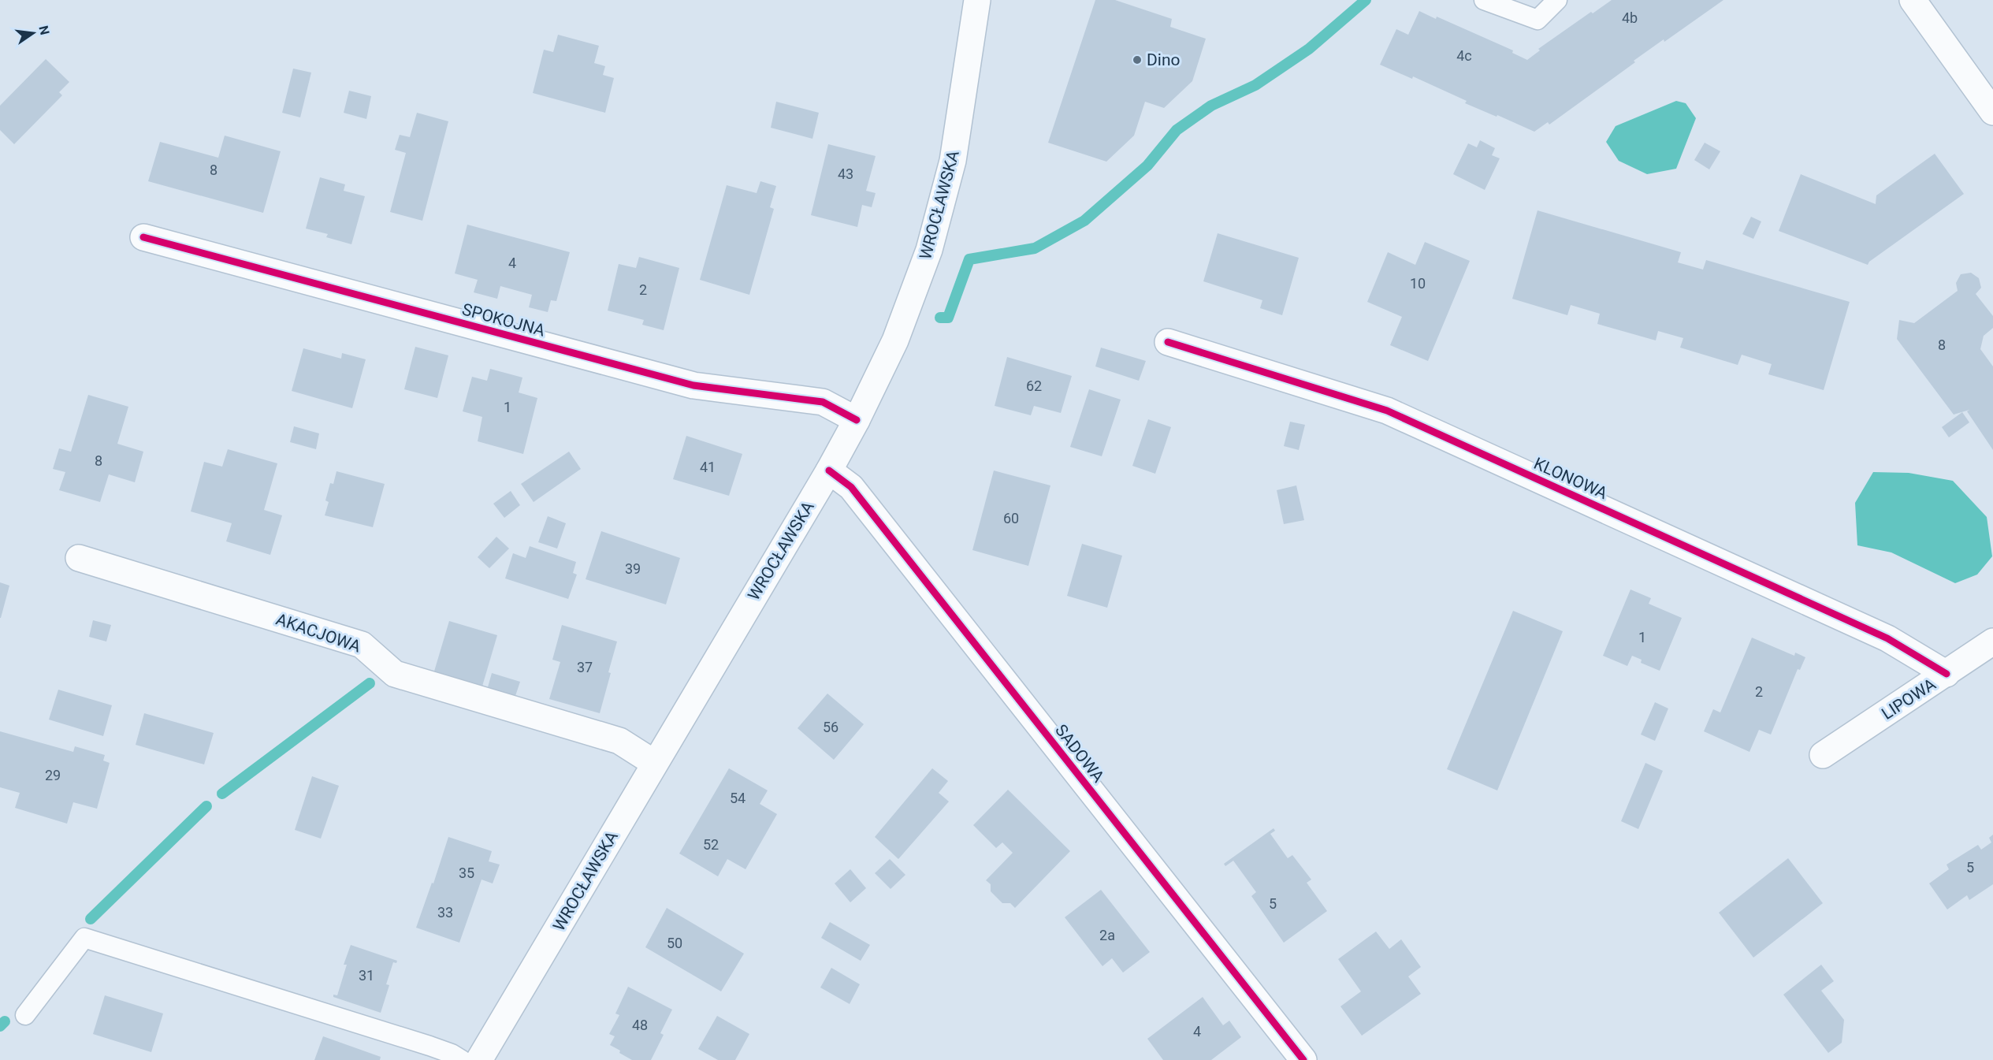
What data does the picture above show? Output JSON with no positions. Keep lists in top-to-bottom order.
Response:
{
  "streets": {
    "street": [
      "WROCŁAWSKA",
      "SPOKOJNA",
      "KLONOWA",
      "AKACJOWA",
      "LIPOWA",
      "SADOWA"
    ]
  },
  "crossings": [
    ["WROCŁAWSKA", "SPOKOJNA"],
    ["WROCŁAWSKA", "AKACJOWA"],
    ["WROCŁAWSKA", "SADOWA"],
    ["KLONOWA", "LIPOWA"]
  ],
  "places": ["Dino"],
  "house_numbers": [
    "4b",
    "4c",
    "8",
    "43",
    "4",
    "10",
    "2",
    "8",
    "62",
    "1",
    "8",
    "41",
    "60",
    "39",
    "1",
    "37",
    "2",
    "56",
    "29",
    "54",
    "52",
    "5",
    "35",
    "5",
    "33",
    "2a",
    "50",
    "31",
    "48",
    "4"
  ],
  "north": "right"
}
